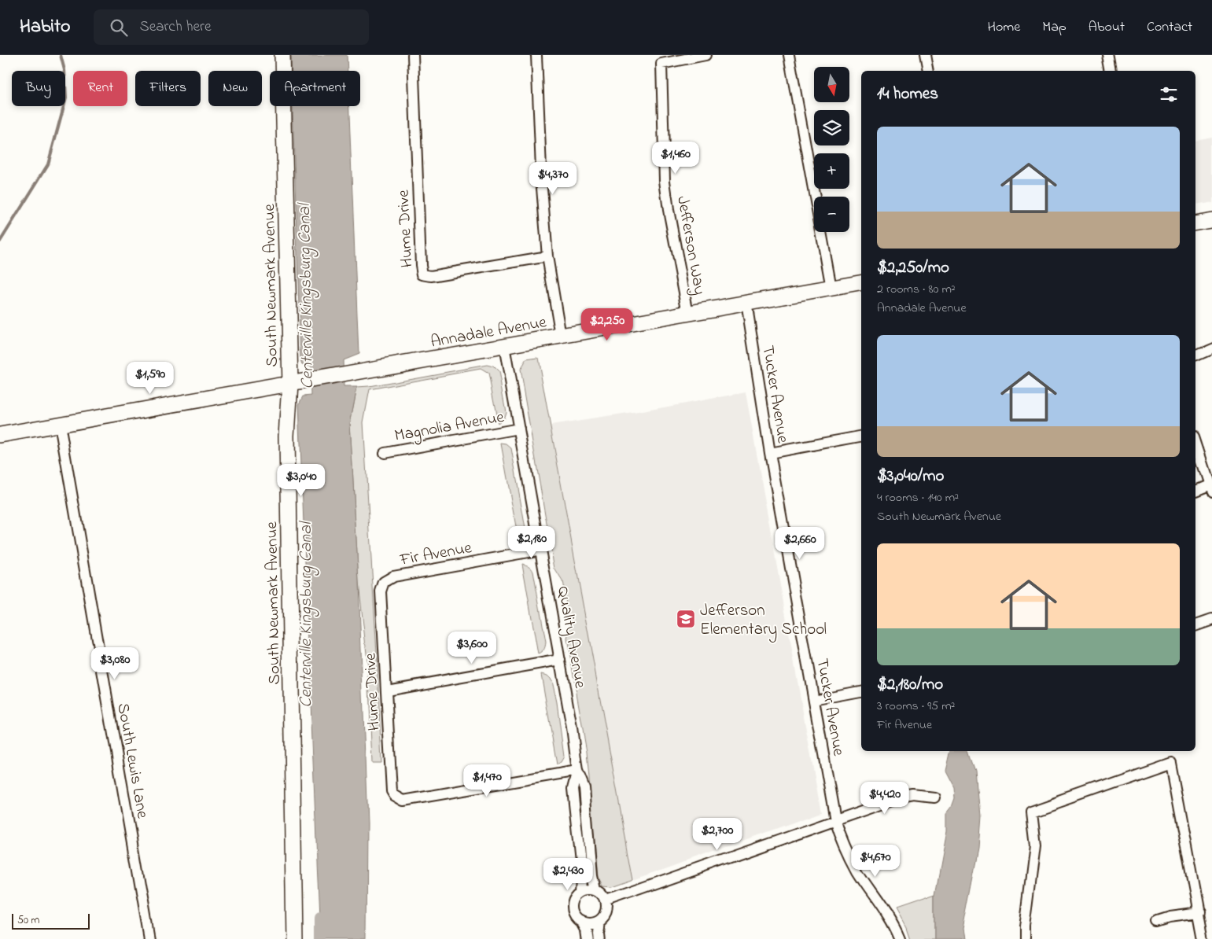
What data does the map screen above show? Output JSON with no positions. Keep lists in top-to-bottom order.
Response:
{
  "streets": {
    "street": [
      "Hume Drive",
      "Jefferson Way",
      "South Newmark Avenue",
      "Annadale Avenue",
      "Tucker Avenue",
      "Magnolia Avenue",
      "Fir Avenue",
      "Quality Avenue",
      "South Lewis Lane"
    ]
  },
  "crossings": [
    ["Hume Drive", "Fir Avenue"],
    ["Hume Drive", "Quality Avenue"],
    ["Jefferson Way", "Annadale Avenue"],
    ["South Newmark Avenue", "Annadale Avenue"],
    ["Annadale Avenue", "Tucker Avenue"],
    ["Annadale Avenue", "Quality Avenue"],
    ["Annadale Avenue", "South Lewis Lane"],
    ["Magnolia Avenue", "Quality Avenue"],
    ["Fir Avenue", "Quality Avenue"]
  ],
  "water": ["Centerville Kingsburg Canal"],
  "places": {
    "school or university": ["Jefferson Elementary School"]
  },
  "scale_bar": "50 m",
  "north": "bottom",
  "page": {
    "header": "Habito",
    "search": "Search here",
    "nav": [
      "Home",
      "Map",
      "About",
      "Contact"
    ],
    "map_buttons": ["+", "−"],
    "chip": [
      "Buy",
      "Rent",
      "Filters",
      "New",
      "Apartment"
    ],
    "heading": "14 homes",
    "list": [
      {
        "name": "$2,250/mo",
        "note": "2 rooms · 80 m² · Annadale Avenue"
      },
      {
        "name": "$3,040/mo",
        "note": "4 rooms · 140 m² · South Newmark Avenue"
      },
      {
        "name": "$2,180/mo",
        "note": "3 rooms · 95 m² · Fir Avenue"
      }
    ],
    "price": [
      "$1,460",
      "$4,370",
      "$2,250",
      "$1,590",
      "$3,040",
      "$2,180",
      "$2,660",
      "$3,600",
      "$3,080",
      "$1,470",
      "$4,420",
      "$2,700",
      "$4,670",
      "$2,430"
    ],
    "scale": "50 m"
  }
}
